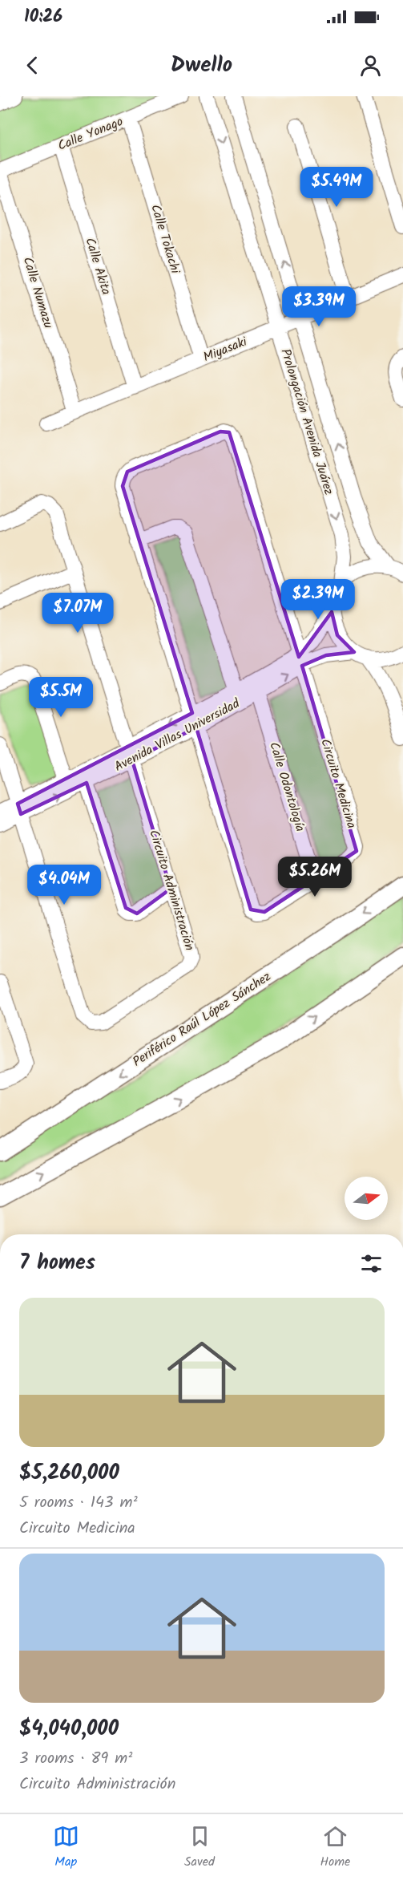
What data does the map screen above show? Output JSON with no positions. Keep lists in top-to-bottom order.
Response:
{
  "streets": {
    "main road": ["Periférico Raúl López Sánchez"],
    "street": [
      "Calle Yonago",
      "Calle Tokachi",
      "Calle Akita",
      "Calle Numazu",
      "Miyasaki",
      "Prolongación Avenida Juárez",
      "Avenida Villas Universidad",
      "Circuito Medicina",
      "Calle Odontología",
      "Circuito Administración"
    ]
  },
  "crossings": [
    ["Calle Yonago", "Calle Tokachi"],
    ["Calle Yonago", "Calle Akita"],
    ["Calle Yonago", "Calle Numazu"],
    ["Calle Tokachi", "Miyasaki"],
    ["Calle Akita", "Miyasaki"],
    ["Calle Numazu", "Miyasaki"],
    ["Miyasaki", "Prolongación Avenida Juárez"],
    ["Prolongación Avenida Juárez", "Avenida Villas Universidad"],
    ["Avenida Villas Universidad", "Circuito Medicina"],
    ["Avenida Villas Universidad", "Calle Odontología"],
    ["Avenida Villas Universidad", "Circuito Administración"],
    ["Circuito Medicina", "Calle Odontología"]
  ],
  "north": "right",
  "page": {
    "status": "10:26",
    "header": "Dwello",
    "price": [
      "$5.49M",
      "$3.39M",
      "$2.39M",
      "$7.07M",
      "$5.5M",
      "$5.26M",
      "$4.04M"
    ],
    "heading": "7 homes",
    "list": [
      {
        "name": "$5,260,000",
        "note": "5 rooms · 143 m² · Circuito Medicina"
      },
      {
        "name": "$4,040,000",
        "note": "3 rooms · 89 m² · Circuito Administración"
      }
    ],
    "tabs": ["Map", "Saved", "Home"]
  }
}
